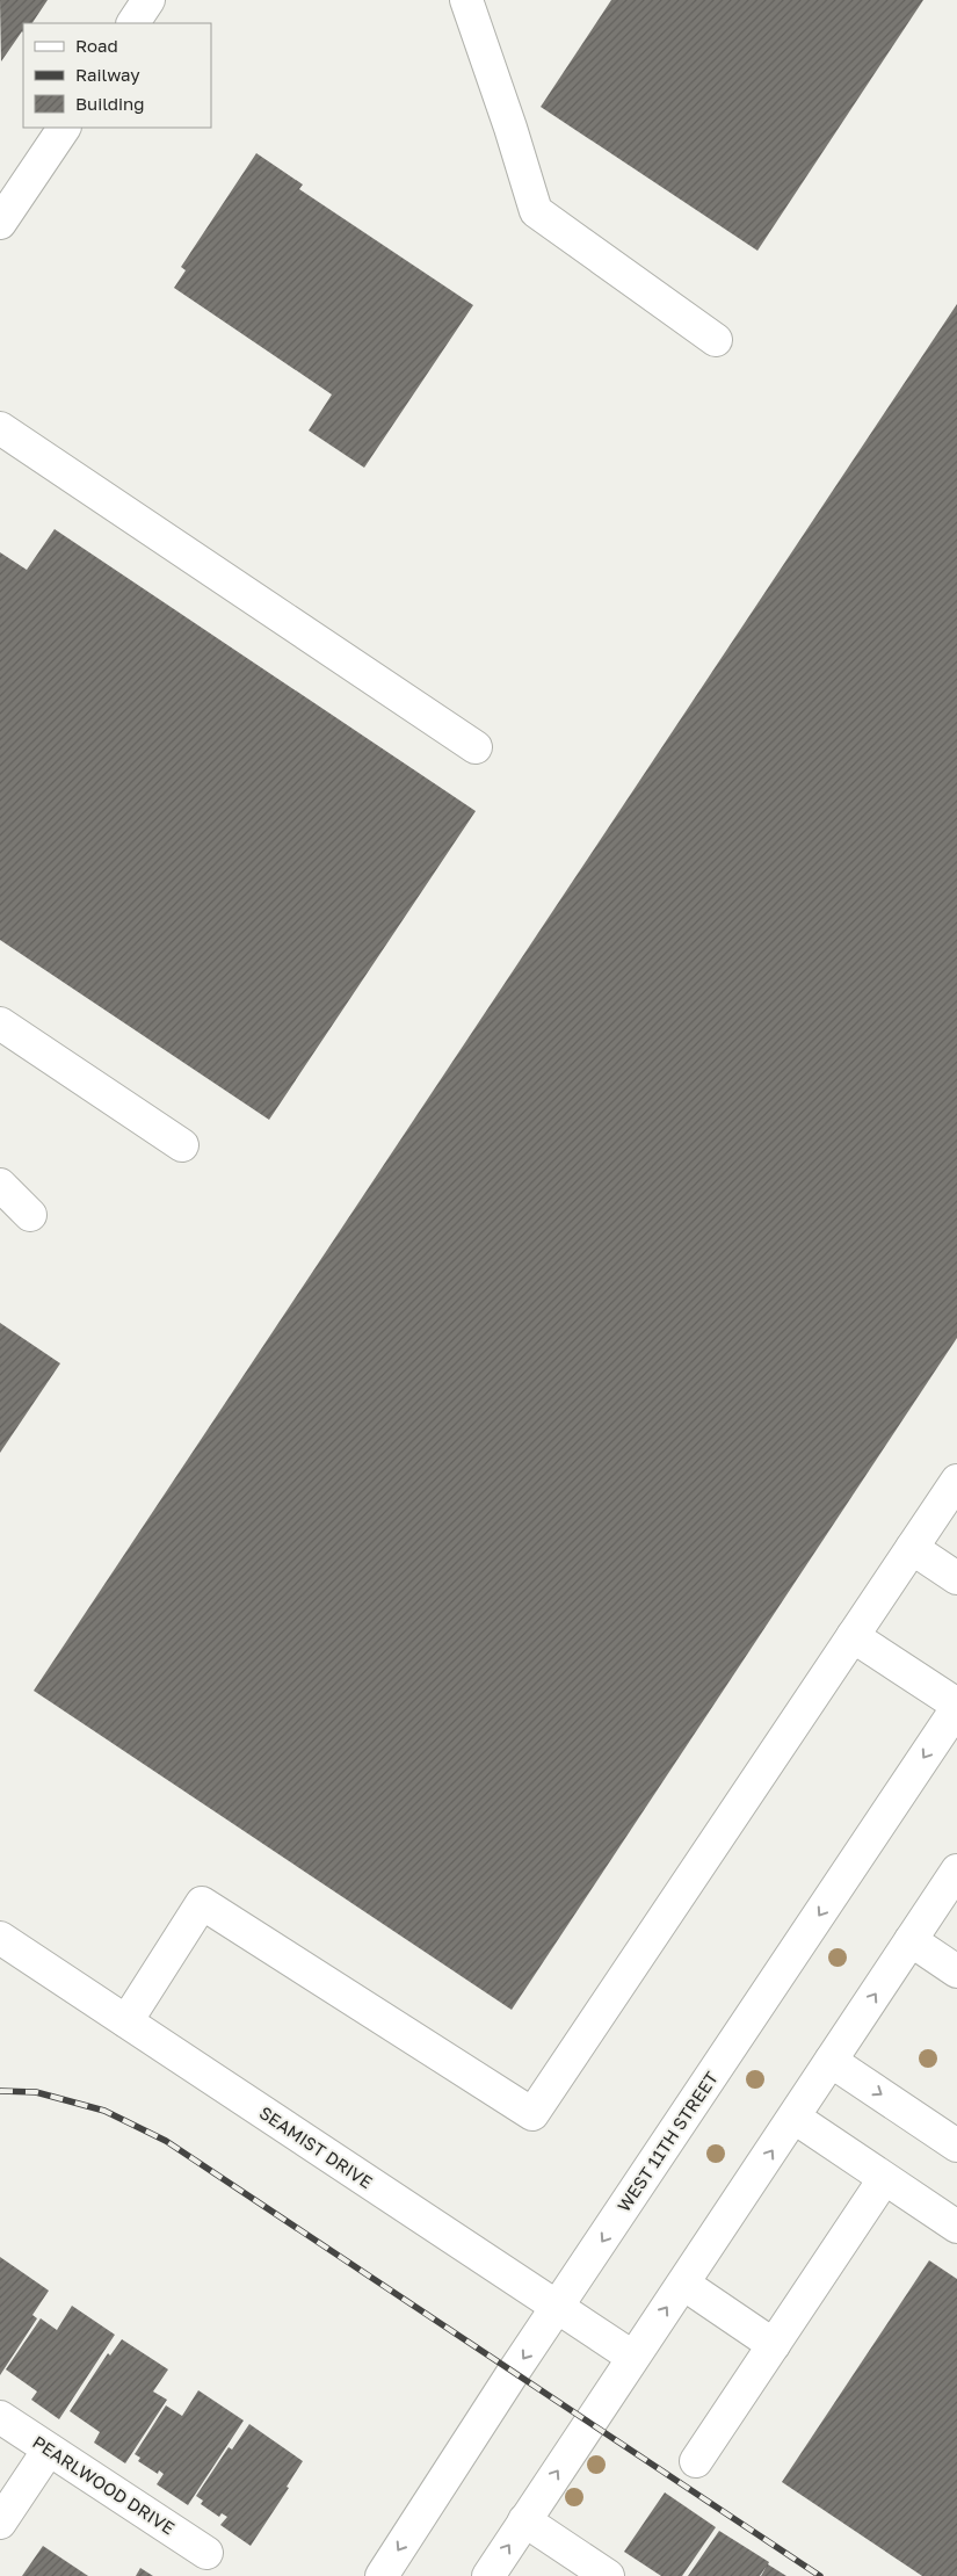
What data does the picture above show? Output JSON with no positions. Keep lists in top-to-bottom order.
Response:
{
  "streets": {
    "main road": ["WEST 11TH STREET", "SEAMIST DRIVE", "PEARLWOOD DRIVE"]
  },
  "crossings": [
    ["WEST 11TH STREET", "SEAMIST DRIVE"]
  ],
  "legend": ["Road", "Railway", "Building"]
}
